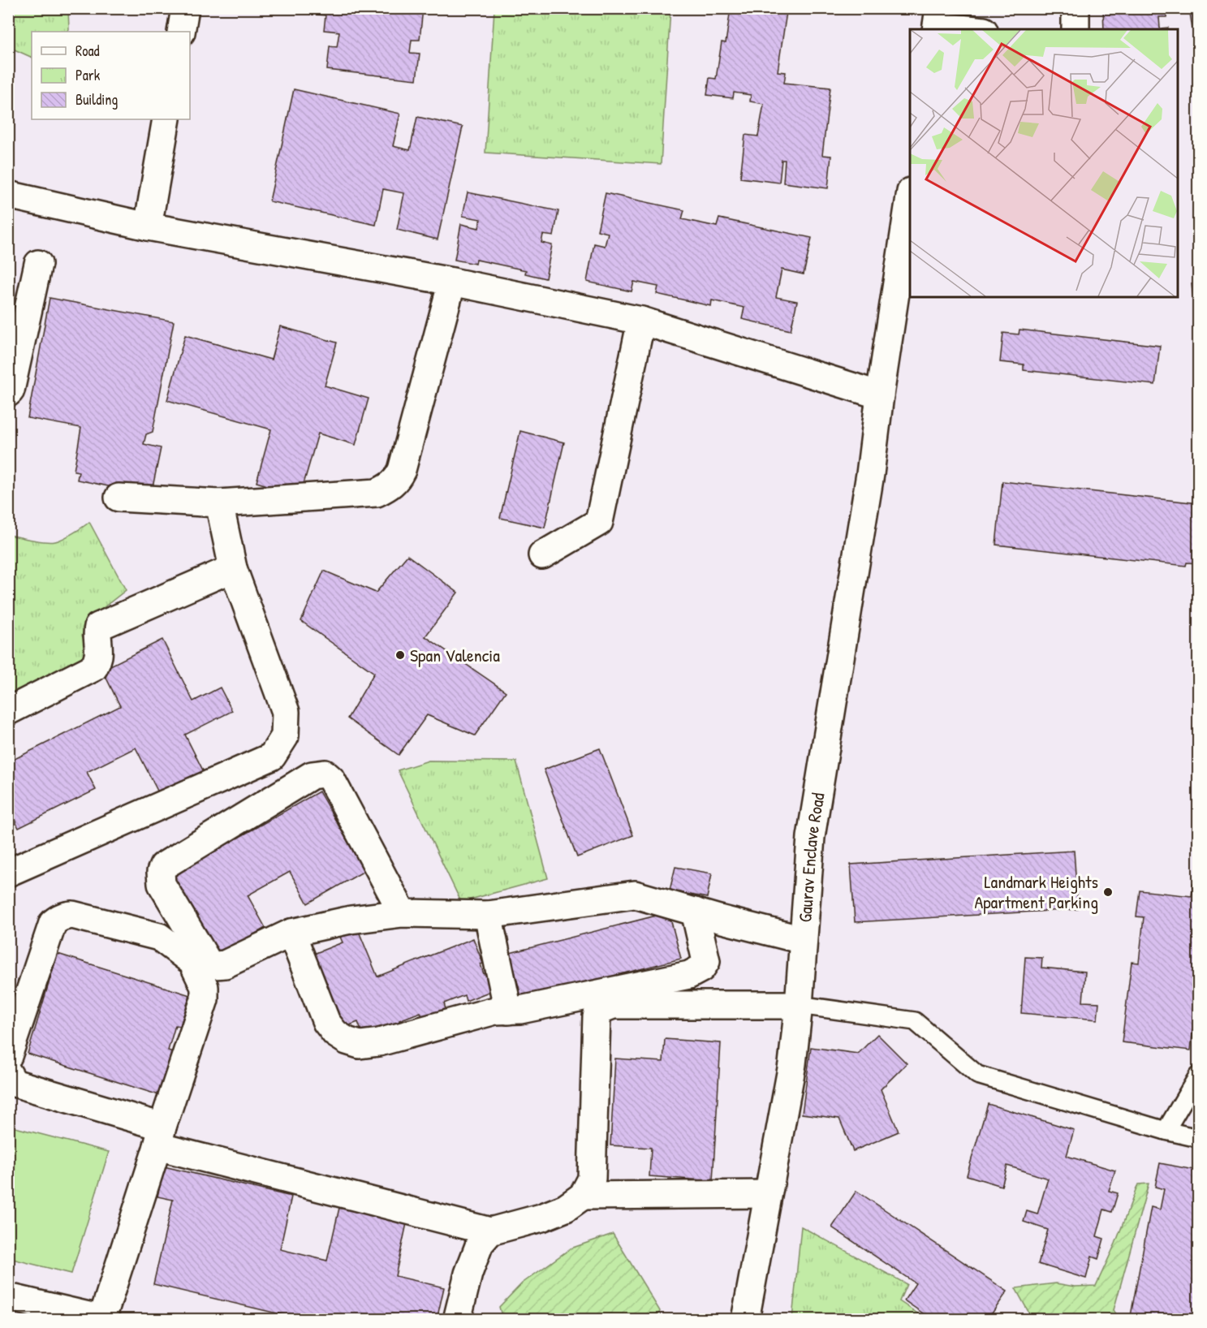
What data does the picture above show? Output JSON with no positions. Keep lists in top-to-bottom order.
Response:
{
  "streets": {
    "street": ["Gaurav Enclave Road"]
  },
  "places": ["Span Valencia", "Landmark Heights Apartment Parking"],
  "legend": ["Road", "Park", "Building"]
}
